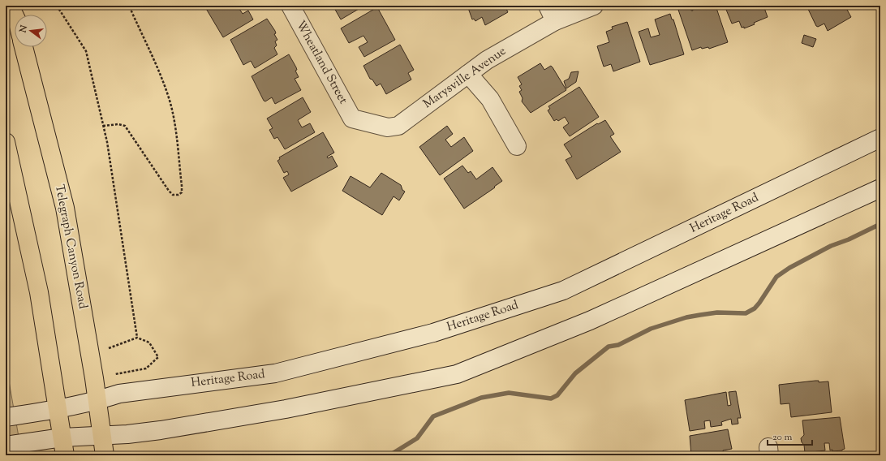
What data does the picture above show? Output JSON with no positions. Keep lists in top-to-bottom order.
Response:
{
  "streets": {
    "main road": [
      "Wheatland Street",
      "Marysville Avenue",
      "Heritage Road",
      "Telegraph Canyon Road"
    ]
  },
  "crossings": [
    ["Wheatland Street", "Marysville Avenue"],
    ["Heritage Road", "Telegraph Canyon Road"]
  ],
  "scale_bar": "20 m",
  "north": "left"
}
